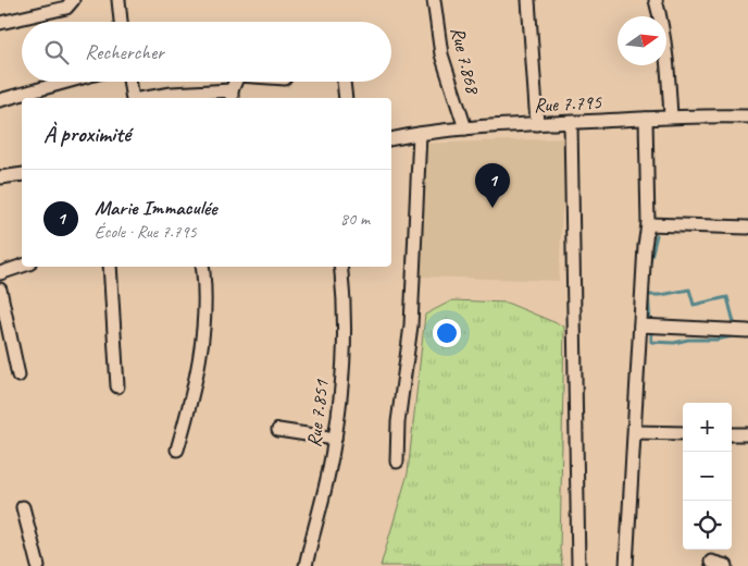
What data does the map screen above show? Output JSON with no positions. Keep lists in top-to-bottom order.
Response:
{
  "streets": {
    "street": ["Rue 7.868", "Rue 7.795", "Rue 7.851"]
  },
  "crossings": [
    ["Rue 7.868", "Rue 7.795"]
  ],
  "north": "right",
  "page": {
    "search": "Rechercher",
    "heading": "À proximité",
    "pins": "1",
    "list": [
      {
        "mark": "1",
        "name": "Marie Immaculée",
        "note": "École · Rue 7.795",
        "value": "80 m"
      }
    ],
    "map_buttons": ["+", "−"]
  }
}
